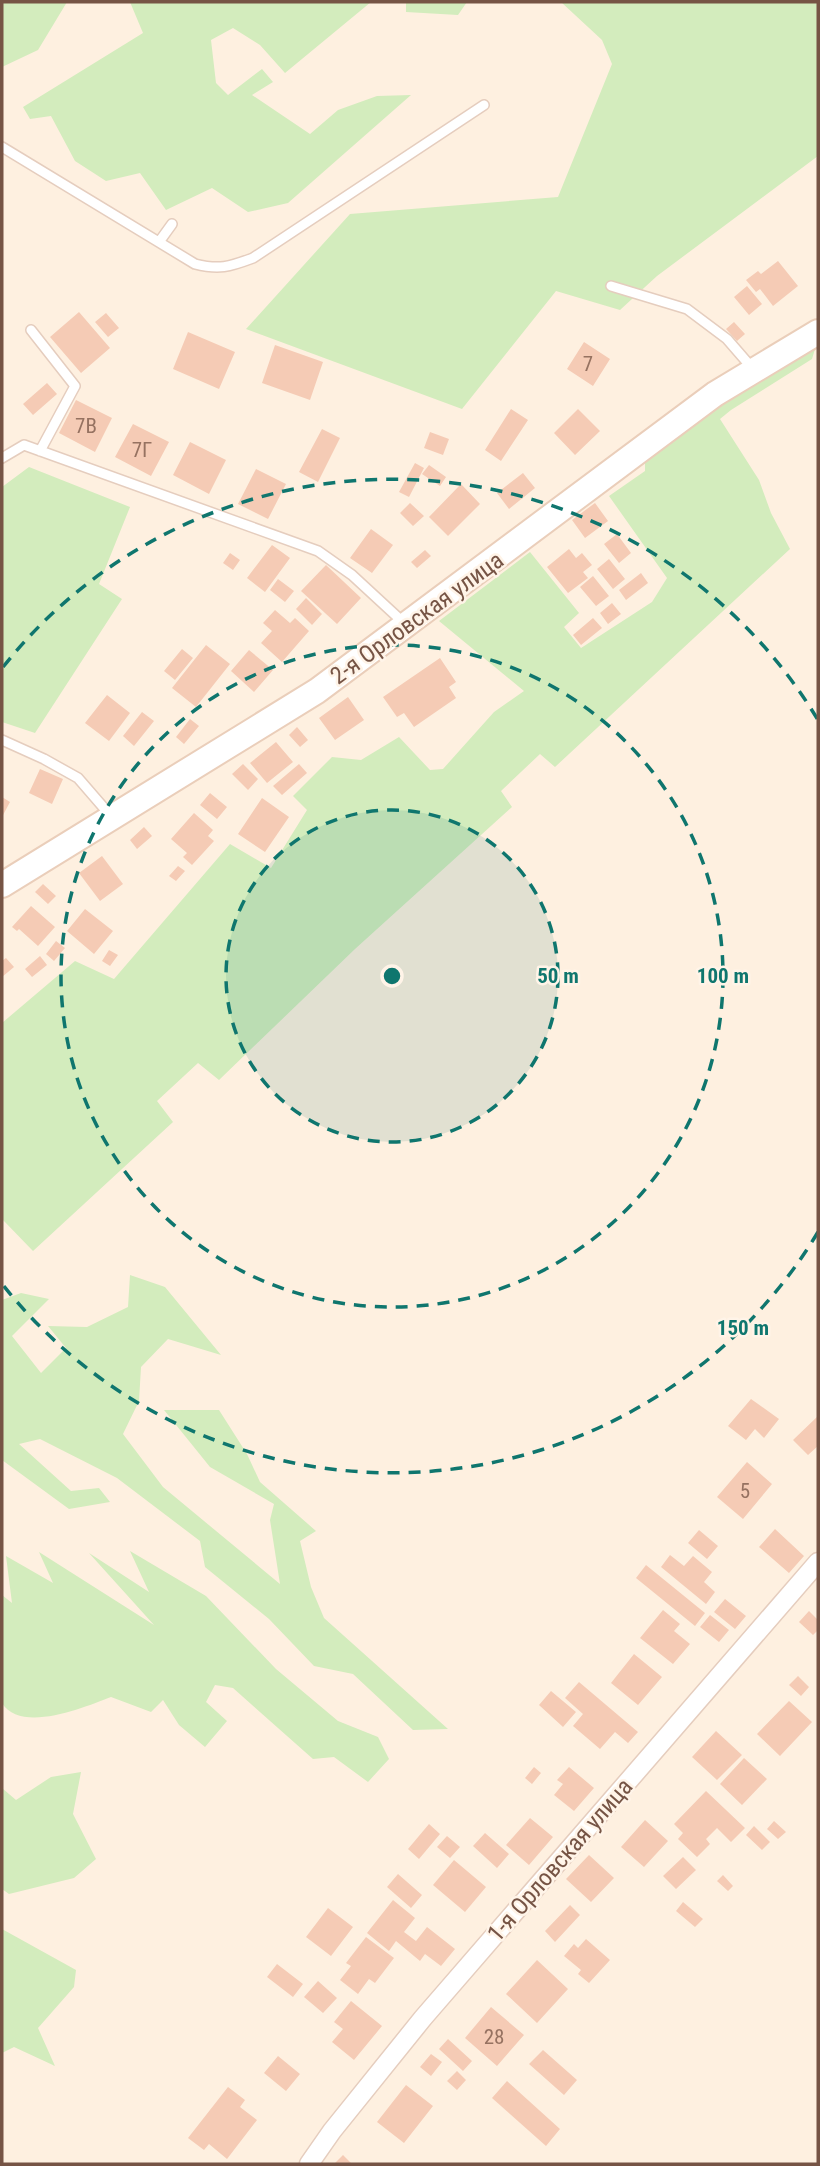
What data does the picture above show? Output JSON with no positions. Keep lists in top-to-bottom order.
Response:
{
  "streets": {
    "street": ["2-я Орловская улица", "1-я Орловская улица"]
  },
  "house_numbers": [
    "7",
    "7В",
    "7Г",
    "5",
    "28"
  ],
  "rings": ["50 m", "100 m", "150 m"]
}
